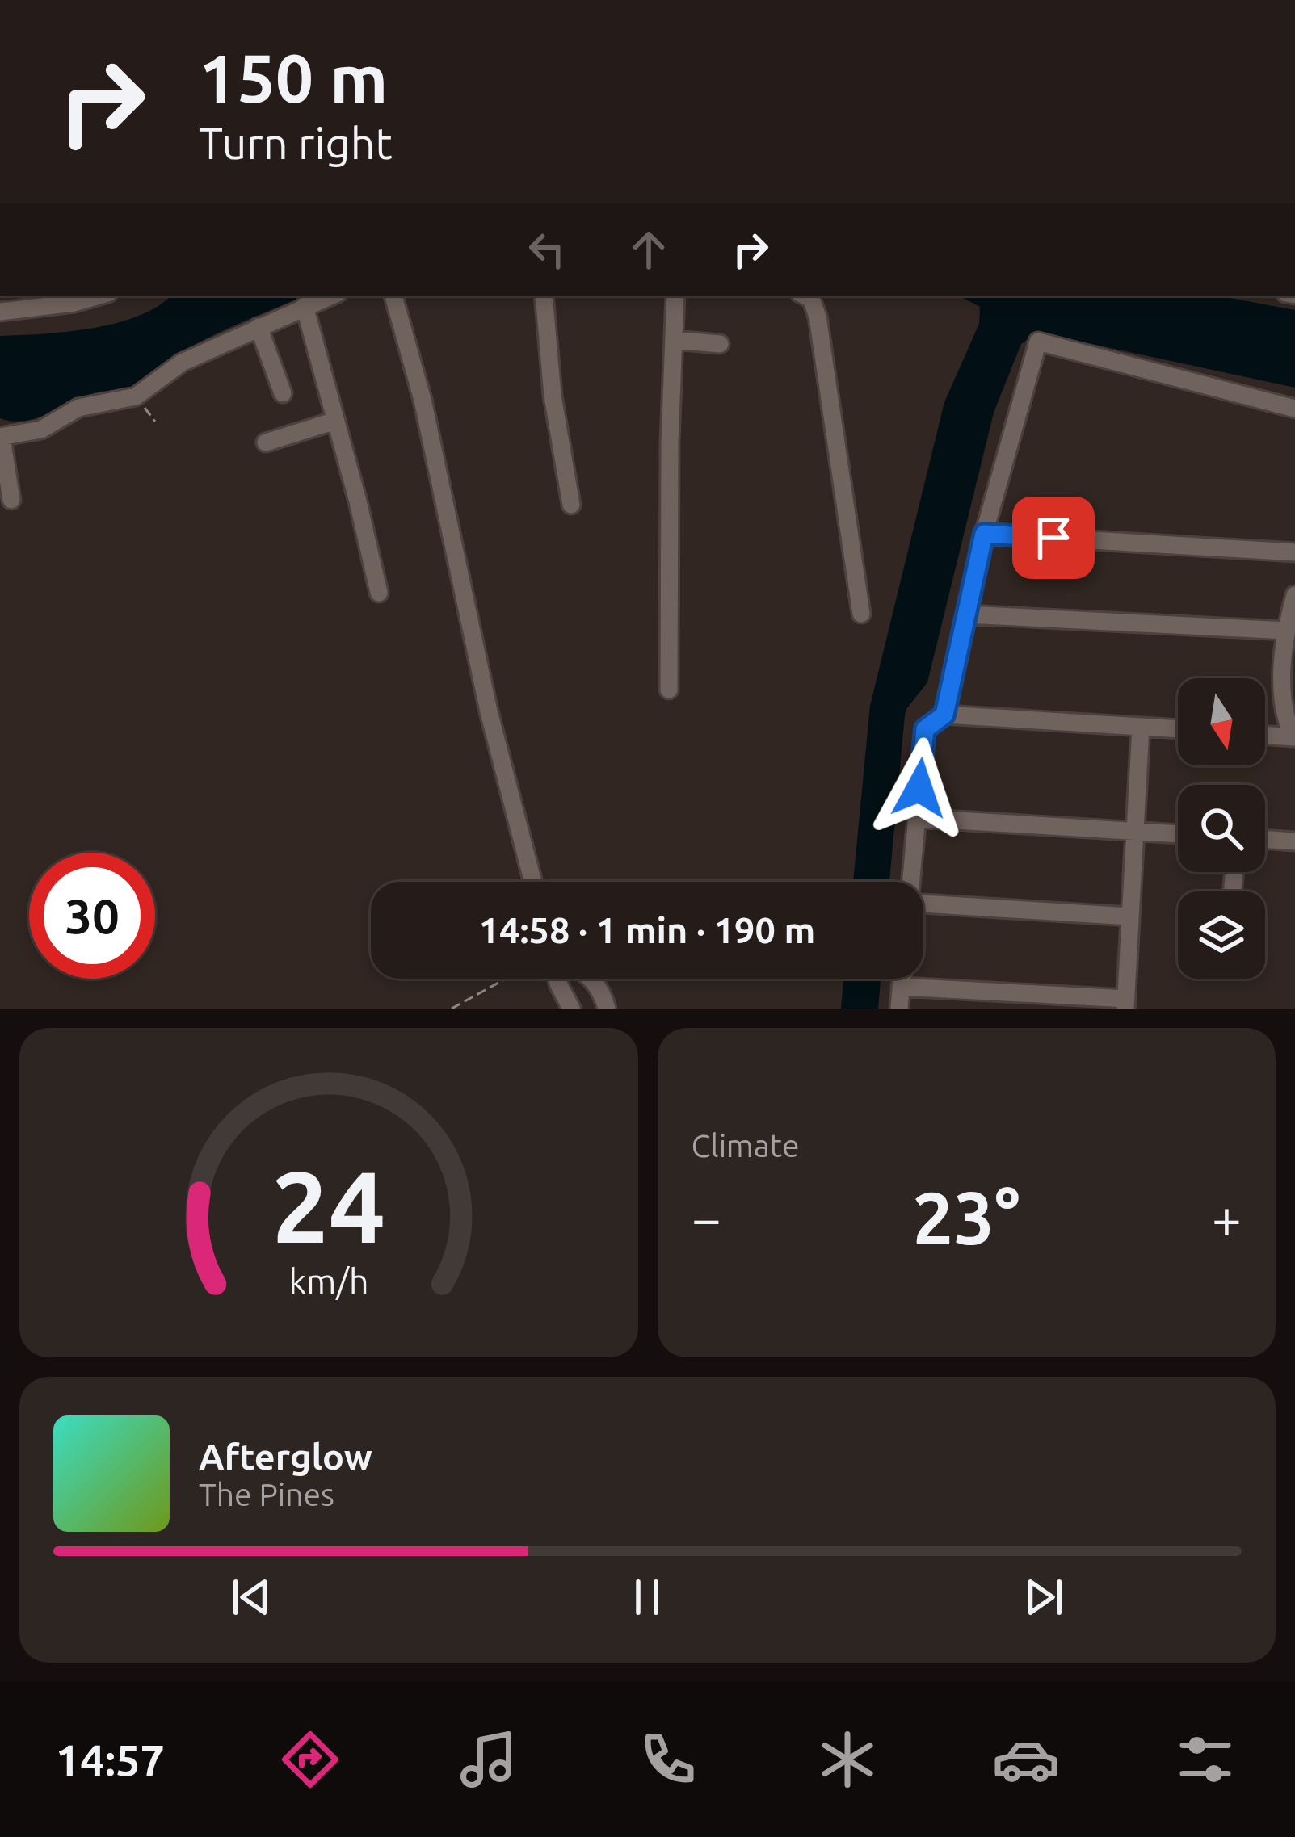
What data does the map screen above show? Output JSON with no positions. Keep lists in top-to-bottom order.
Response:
{
  "north": "bottom",
  "page": {
    "turn": ["150 m", "Turn right"],
    "limit": "30",
    "trip": "14:58 · 1 min · 190 m",
    "tile": "Climate",
    "heat": ["−", "23°", "+"],
    "song": ["Afterglow", "The Pines"],
    "tabs": "14:57",
    "gauge": ["24", "km/h"]
  }
}
